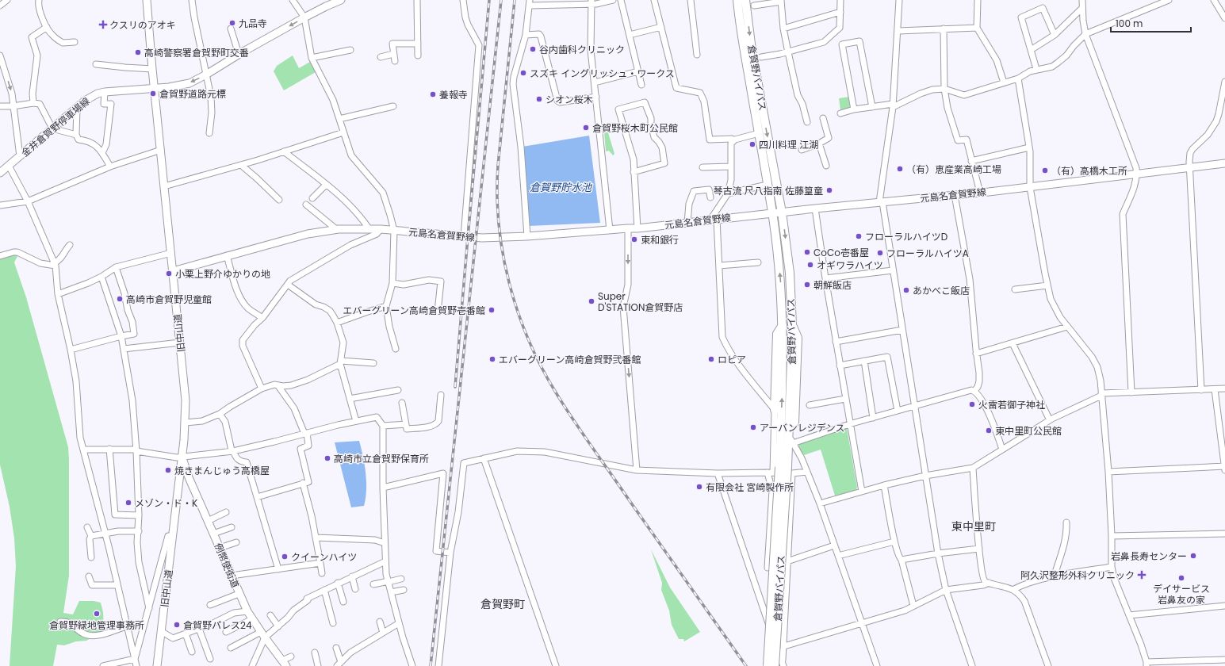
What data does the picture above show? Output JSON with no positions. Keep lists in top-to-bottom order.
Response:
{
  "streets": {
    "highway": ["倉賀野バイパス"],
    "main road": [
      "金井倉賀野停車場線",
      "元島名倉賀野線",
      "旧中山道",
      "例幣使街道"
    ]
  },
  "crossings": [
    ["倉賀野バイパス", "元島名倉賀野線"],
    ["金井倉賀野停車場線", "旧中山道"],
    ["元島名倉賀野線", "旧中山道"],
    ["旧中山道", "例幣使街道"]
  ],
  "districts": ["東中里町", "倉賀野町"],
  "water": ["倉賀野貯水池"],
  "places": {
    "other": [
      "九品寺",
      "谷内歯科クリニック",
      "高崎警察署倉賀野町交番",
      "スズキ イングリッシュ・ワークス",
      "倉賀野道路元標",
      "養報寺",
      "シオン桜木",
      "倉賀野桜木町公民館",
      "四川料理 江湖",
      "（有）恵産業高崎工場",
      "（有）高橋木工所",
      "琴古流 尺八指南 佐藤篁童",
      "フローラルハイツD",
      "東和銀行",
      "CoCo壱番屋",
      "フローラルハイツA",
      "オギワラハイツ",
      "小栗上野介ゆかりの地",
      "朝鮮飯店",
      "あかべこ飯店",
      "高崎市倉賀野児童館",
      "Super D'STATION倉賀野店",
      "エバーグリーン高崎倉賀野壱番館",
      "エバーグリーン高崎倉賀野弐番館",
      "ロピア",
      "火雷若御子神社",
      "アーバンレジデンス",
      "東中里町公民館",
      "高崎市立倉賀野保育所",
      "焼きまんじゅう高橋屋",
      "有限会社 宮崎製作所",
      "メゾン・ド・K",
      "岩鼻長寿センター",
      "クイーンハイツ",
      "デイサービス 岩鼻友の家",
      "倉賀野緑地管理事務所",
      "倉賀野パレス24"
    ],
    "health": ["クスリのアオキ", "阿久沢整形外科クリニック"]
  },
  "scale_bar": "100 m"
}
